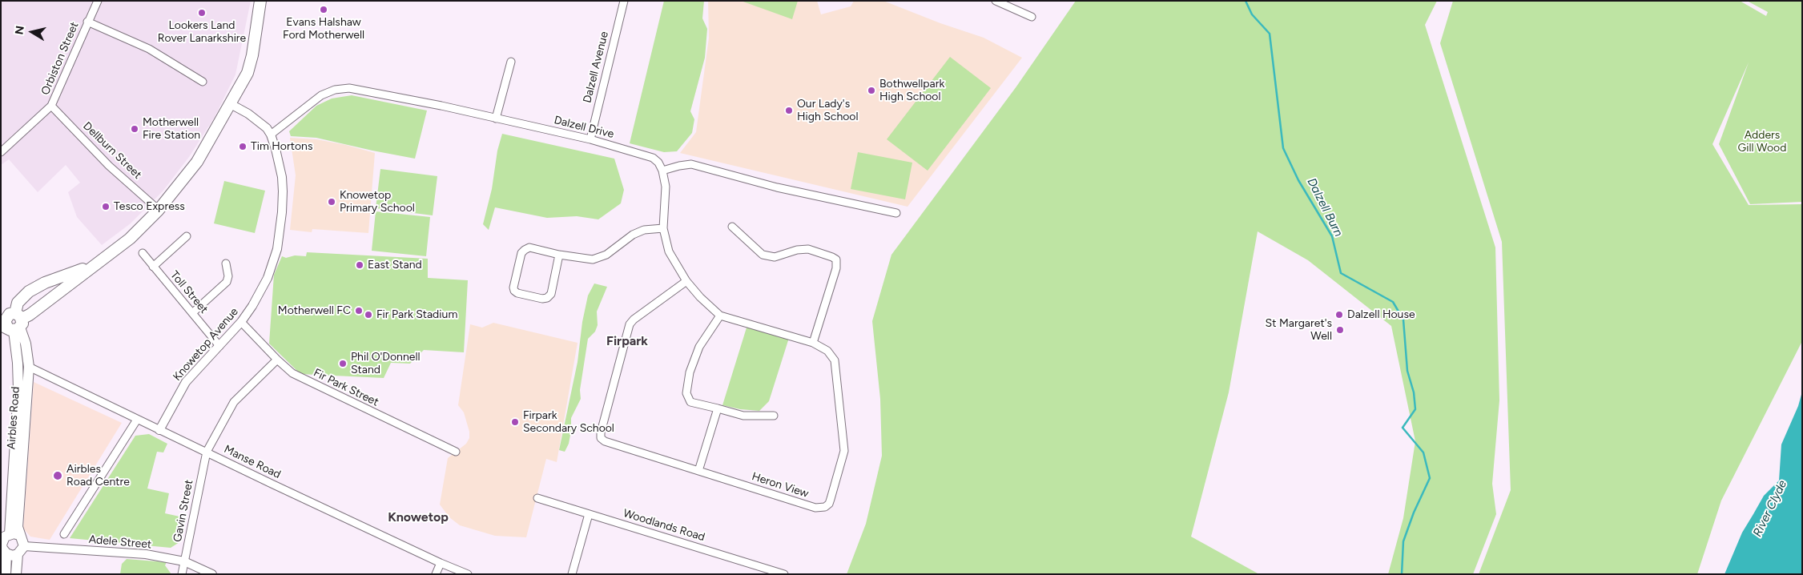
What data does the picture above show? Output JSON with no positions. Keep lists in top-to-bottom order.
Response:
{
  "streets": {
    "main road": ["Airbles Road"],
    "street": [
      "Orbiston Street",
      "Dalzell Avenue",
      "Dalzell Drive",
      "Dellburn Street",
      "Toll Street",
      "Knowetop Avenue",
      "Fir Park Street",
      "Manse Road",
      "Heron View",
      "Gavin Street",
      "Woodlands Road",
      "Adele Street"
    ]
  },
  "crossings": [
    ["Orbiston Street", "Dellburn Street"],
    ["Dalzell Avenue", "Dalzell Drive"],
    ["Dalzell Drive", "Knowetop Avenue"],
    ["Dalzell Drive", "Heron View"],
    ["Toll Street", "Knowetop Avenue"],
    ["Knowetop Avenue", "Fir Park Street"],
    ["Knowetop Avenue", "Manse Road"],
    ["Fir Park Street", "Gavin Street"],
    ["Airbles Road", "Manse Road"],
    ["Airbles Road", "Adele Street"],
    ["Manse Road", "Gavin Street"],
    ["Gavin Street", "Adele Street"]
  ],
  "districts": ["Firpark", "Knowetop"],
  "water": ["Dalzell Burn", "River Clyde"],
  "parks": ["Adders Gill Wood"],
  "places": [
    "Evans Halshaw Ford Motherwell",
    "Lookers Land Rover Lanarkshire",
    "Bothwellpark High School",
    "Our Lady's High School",
    "Motherwell Fire Station",
    "Tim Hortons",
    "Knowetop Primary School",
    "Tesco Express",
    "East Stand",
    "Motherwell FC",
    "Fir Park Stadium",
    "Dalzell House",
    "St Margaret's Well",
    "Phil O'Donnell Stand",
    "Firpark Secondary School",
    "Airbles Road Centre"
  ],
  "north": "left"
}
